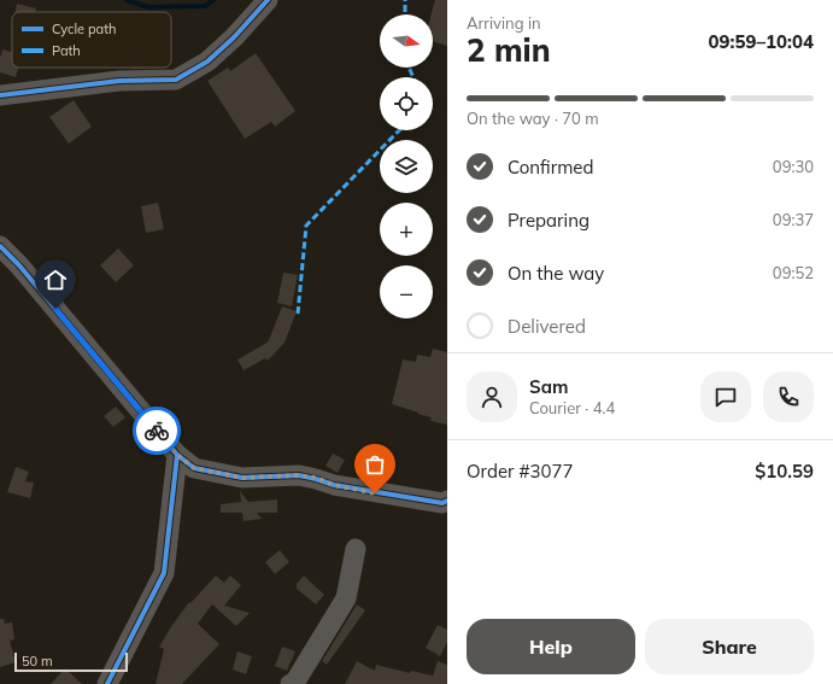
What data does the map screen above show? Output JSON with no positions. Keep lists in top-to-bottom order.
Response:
{
  "legend": ["Cycle path", "Path"],
  "scale_bar": "50 m",
  "north": "right",
  "page": {
    "heading": ["2 min", "Arriving in", "09:59–10:04"],
    "panel": [
      "Sam",
      "Courier · 4.4",
      "Order #3077",
      "$10.59"
    ],
    "map_buttons": ["+", "−"],
    "bar": "On the way · 70 m",
    "list": [
      ["Confirmed", "09:30"],
      ["Preparing", "09:37"],
      ["On the way", "09:52"],
      "Delivered"
    ],
    "buttons": ["Help", "Share"],
    "scale": "50 m"
  }
}
